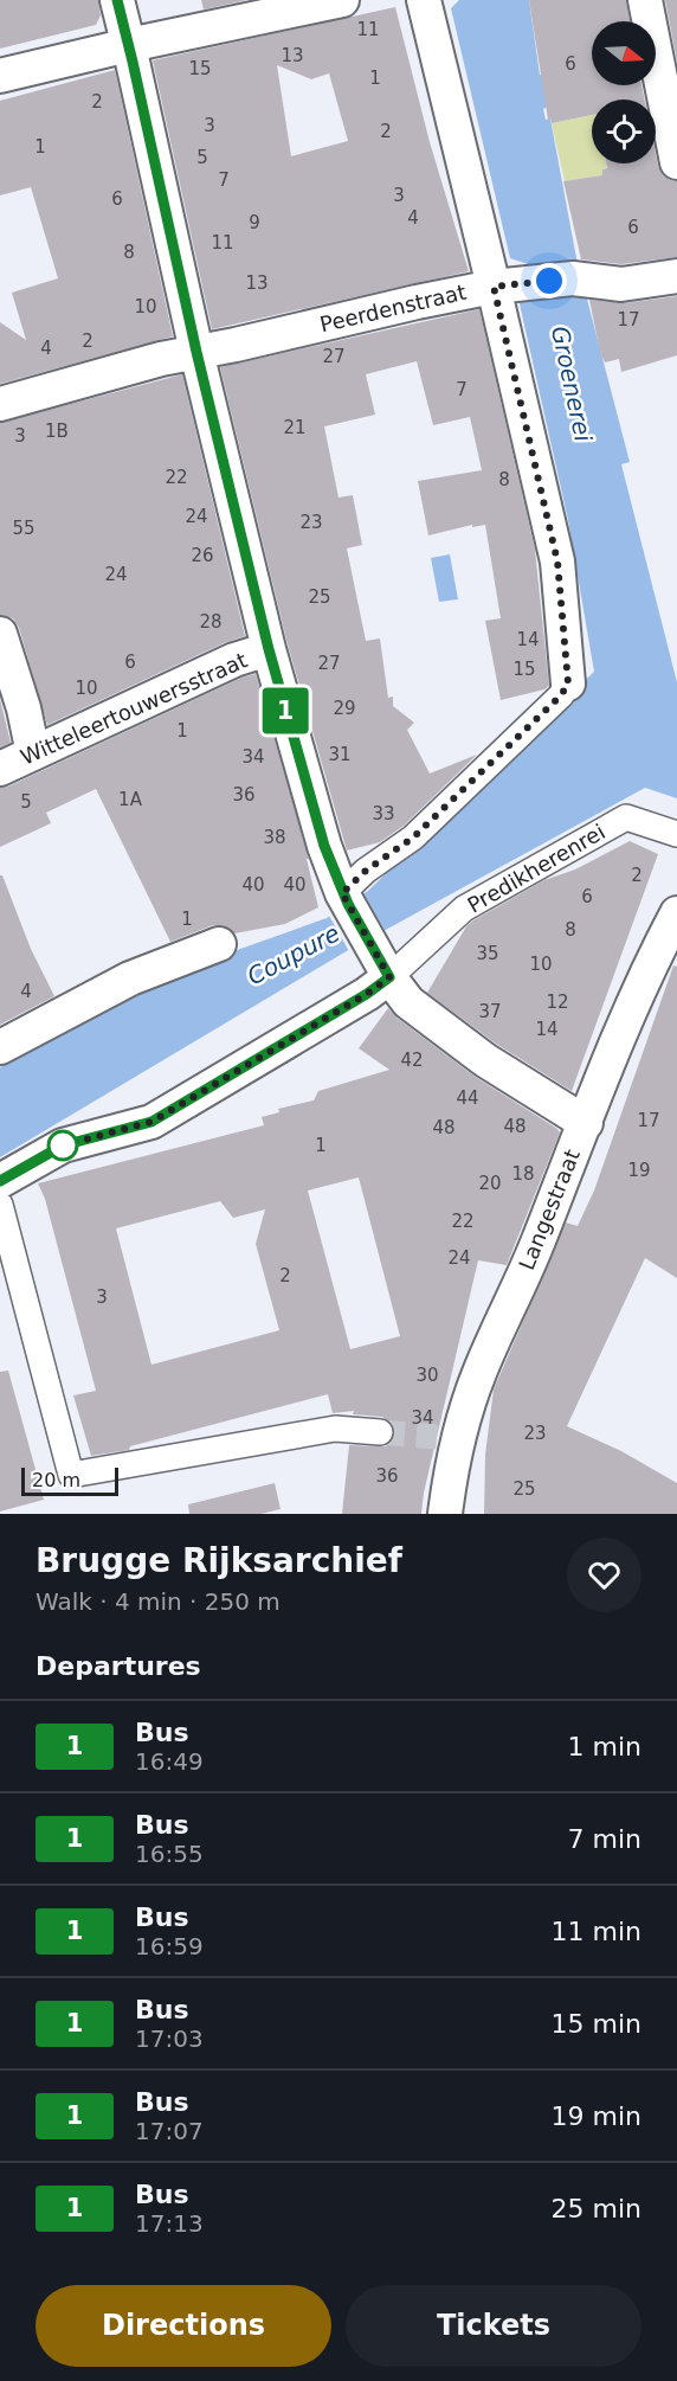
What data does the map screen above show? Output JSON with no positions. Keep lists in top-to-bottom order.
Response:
{
  "streets": {
    "street": [
      "Peerdenstraat",
      "Witteleertouwersstraat",
      "Predikherenrei",
      "Langestraat"
    ]
  },
  "water": ["Groenerei", "Coupure"],
  "lines": ["bus line 1"],
  "house_numbers": [
    "11",
    "13",
    "6",
    "15",
    "1",
    "2",
    "3",
    "2",
    "1",
    "5",
    "7",
    "3",
    "6",
    "4",
    "9",
    "6",
    "11",
    "8",
    "13",
    "10",
    "17",
    "2",
    "4",
    "27",
    "7",
    "21",
    "1B",
    "3",
    "22",
    "8",
    "24",
    "23",
    "55",
    "26",
    "24",
    "25",
    "28",
    "14",
    "6",
    "27",
    "15",
    "10",
    "29",
    "1",
    "31",
    "34",
    "36",
    "1A",
    "5",
    "33",
    "38",
    "2",
    "40",
    "40",
    "6",
    "1",
    "8",
    "35",
    "10",
    "4",
    "12",
    "37",
    "14",
    "42",
    "44",
    "17",
    "48",
    "48",
    "1",
    "19",
    "18",
    "20",
    "22",
    "24",
    "2",
    "3",
    "30",
    "34",
    "23",
    "36",
    "25"
  ],
  "scale_bar": "20 m",
  "north": "right",
  "page": {
    "on_map": "1",
    "scale": "20 m",
    "heading": [
      ["Brugge Rijksarchief", "Walk · 4 min · 250 m"],
      "Departures"
    ],
    "list": [
      {
        "mark": "1",
        "name": "Bus",
        "note": "16:49",
        "value": "1 min"
      },
      {
        "mark": "1",
        "name": "Bus",
        "note": "16:55",
        "value": "7 min"
      },
      {
        "mark": "1",
        "name": "Bus",
        "note": "16:59",
        "value": "11 min"
      },
      {
        "mark": "1",
        "name": "Bus",
        "note": "17:03",
        "value": "15 min"
      },
      {
        "mark": "1",
        "name": "Bus",
        "note": "17:07",
        "value": "19 min"
      },
      {
        "mark": "1",
        "name": "Bus",
        "note": "17:13",
        "value": "25 min"
      }
    ],
    "buttons": ["Directions", "Tickets"]
  }
}
